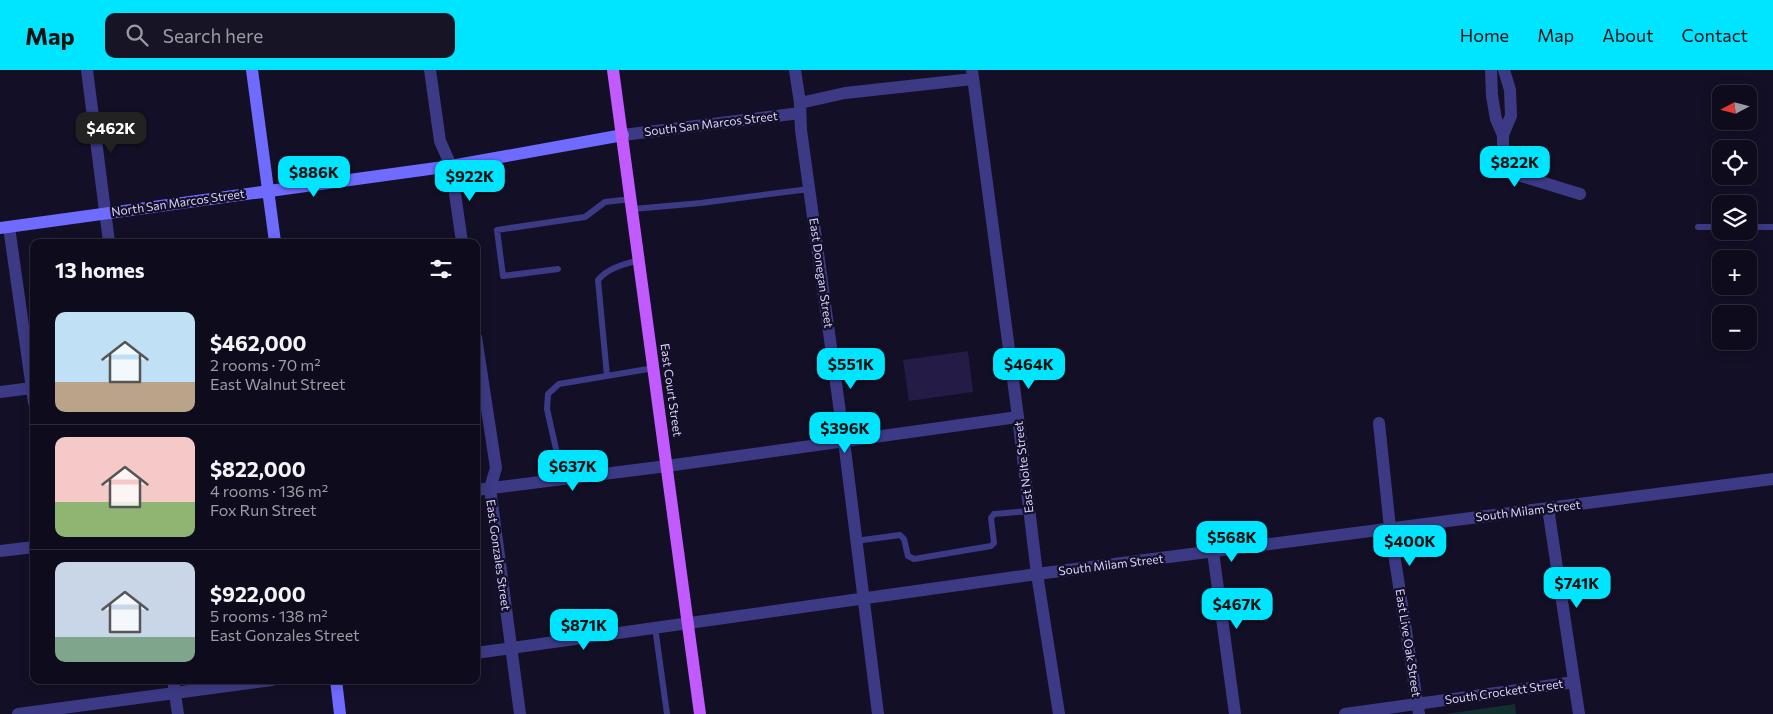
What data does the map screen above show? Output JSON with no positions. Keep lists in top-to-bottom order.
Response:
{
  "streets": {
    "main road": ["East Court Street"],
    "street": [
      "South San Marcos Street",
      "North San Marcos Street",
      "East Donegan Street",
      "East Nolte Street",
      "South Milam Street",
      "East Gonzales Street",
      "East Live Oak Street",
      "South Crockett Street"
    ]
  },
  "crossings": [
    ["South San Marcos Street", "North San Marcos Street"],
    ["South San Marcos Street", "East Donegan Street"],
    ["South San Marcos Street", "East Court Street"],
    ["South San Marcos Street", "East Nolte Street"],
    ["North San Marcos Street", "East Court Street"],
    ["East Donegan Street", "South Milam Street"],
    ["East Court Street", "South Milam Street"],
    ["East Nolte Street", "South Milam Street"],
    ["South Milam Street", "East Gonzales Street"],
    ["South Milam Street", "East Live Oak Street"],
    ["East Live Oak Street", "South Crockett Street"]
  ],
  "north": "left",
  "page": {
    "header": "Map",
    "search": "Search here",
    "nav": [
      "Home",
      "Map",
      "About",
      "Contact"
    ],
    "map_buttons": ["+", "−"],
    "price": [
      "$462K",
      "$822K",
      "$886K",
      "$922K",
      "$551K",
      "$464K",
      "$396K",
      "$637K",
      "$568K",
      "$400K",
      "$741K",
      "$467K",
      "$871K"
    ],
    "heading": "13 homes",
    "list": [
      {
        "name": "$462,000",
        "note": "2 rooms · 70 m² · East Walnut Street"
      },
      {
        "name": "$822,000",
        "note": "4 rooms · 136 m² · Fox Run Street"
      },
      {
        "name": "$922,000",
        "note": "5 rooms · 138 m² · East Gonzales Street"
      }
    ]
  }
}
